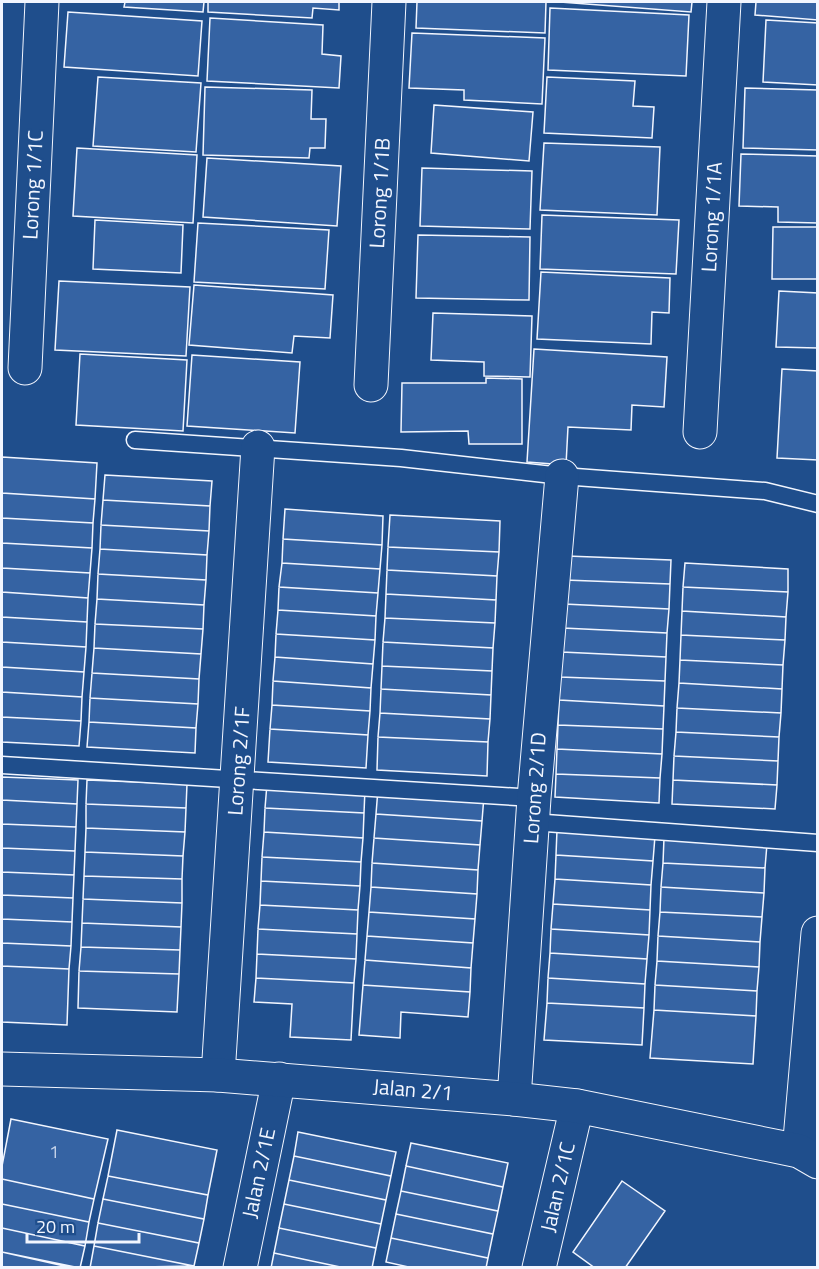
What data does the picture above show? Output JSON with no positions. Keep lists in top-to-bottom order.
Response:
{
  "streets": {
    "street": [
      "Lorong 1/1C",
      "Lorong 1/1B",
      "Lorong 1/1A",
      "Lorong 2/1F",
      "Lorong 2/1D",
      "Jalan 2/1",
      "Jalan 2/1E",
      "Jalan 2/1C"
    ]
  },
  "crossings": [
    ["Lorong 2/1F", "Jalan 2/1"],
    ["Lorong 2/1D", "Jalan 2/1"],
    ["Jalan 2/1", "Jalan 2/1E"],
    ["Jalan 2/1", "Jalan 2/1C"]
  ],
  "house_numbers": ["1"],
  "scale_bar": "20 m"
}
